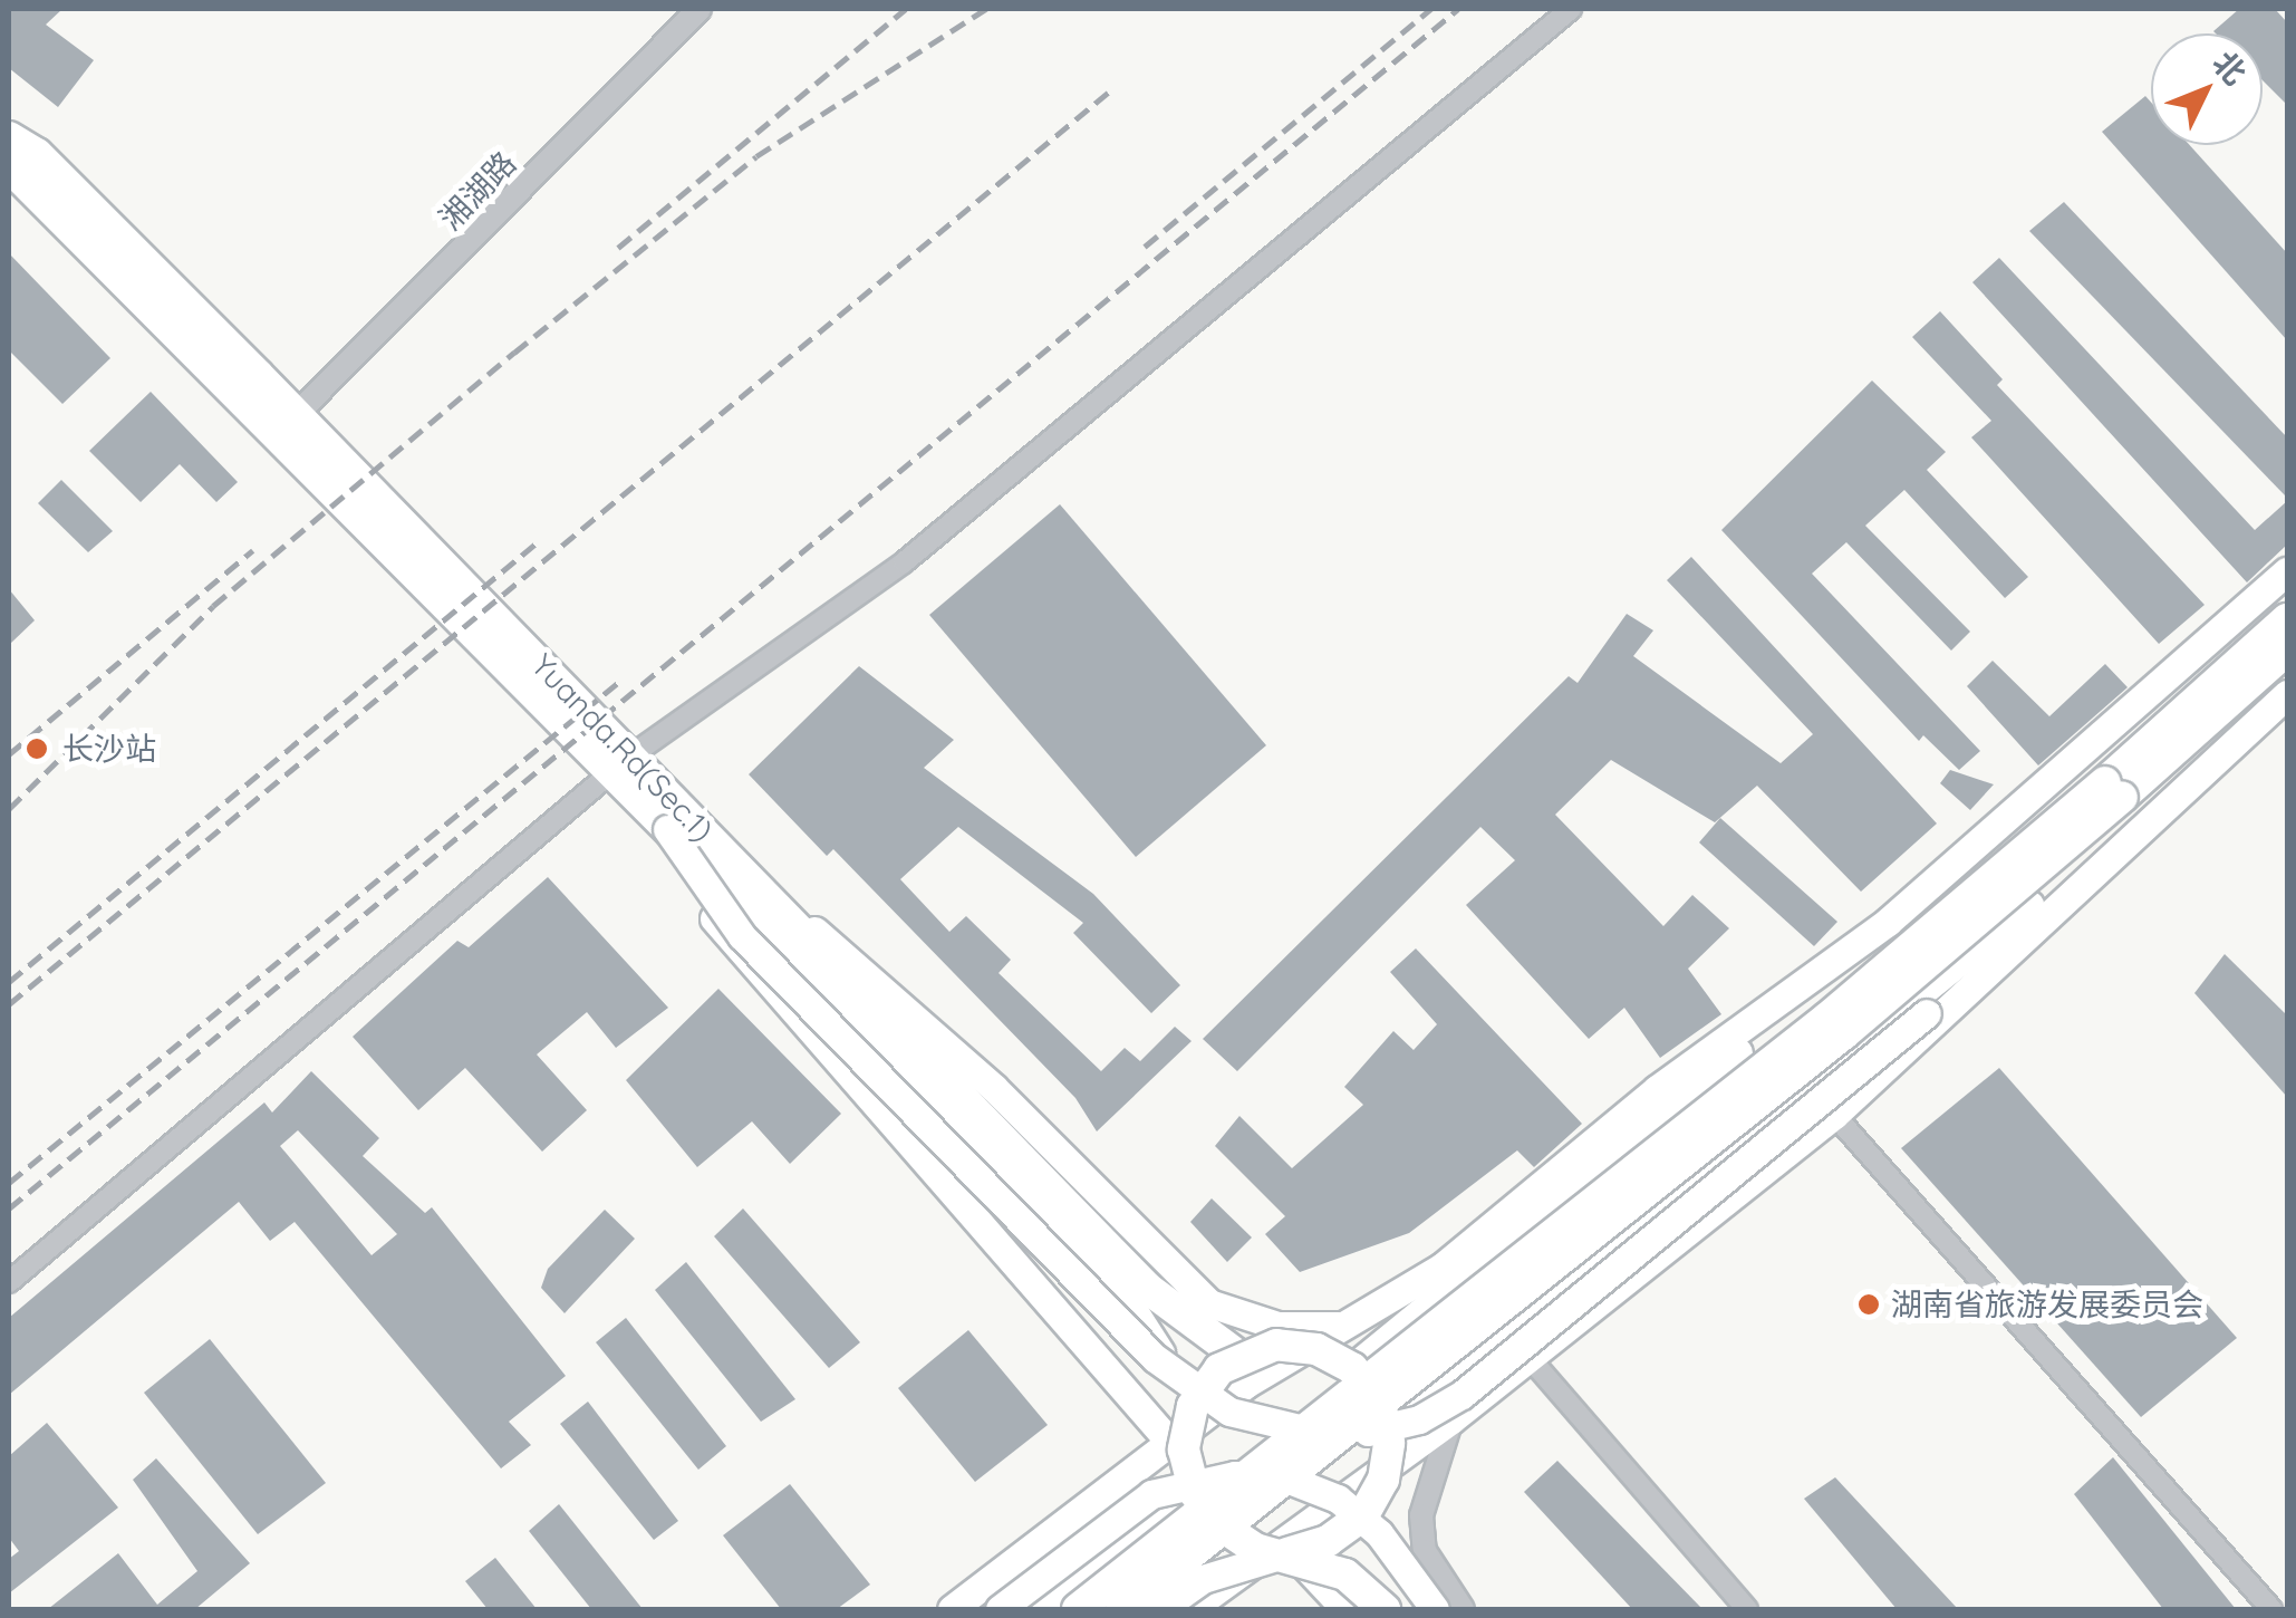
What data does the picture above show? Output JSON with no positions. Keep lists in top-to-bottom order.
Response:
{
  "streets": {
    "main road": ["Yuanda.Rd(Sec.1)"],
    "street": ["湘湖路"]
  },
  "crossings": [
    ["湘湖路", "Yuanda.Rd(Sec.1)"]
  ],
  "places": ["长沙站", "湖南省旅游发展委员会"],
  "north": "top right"
}
